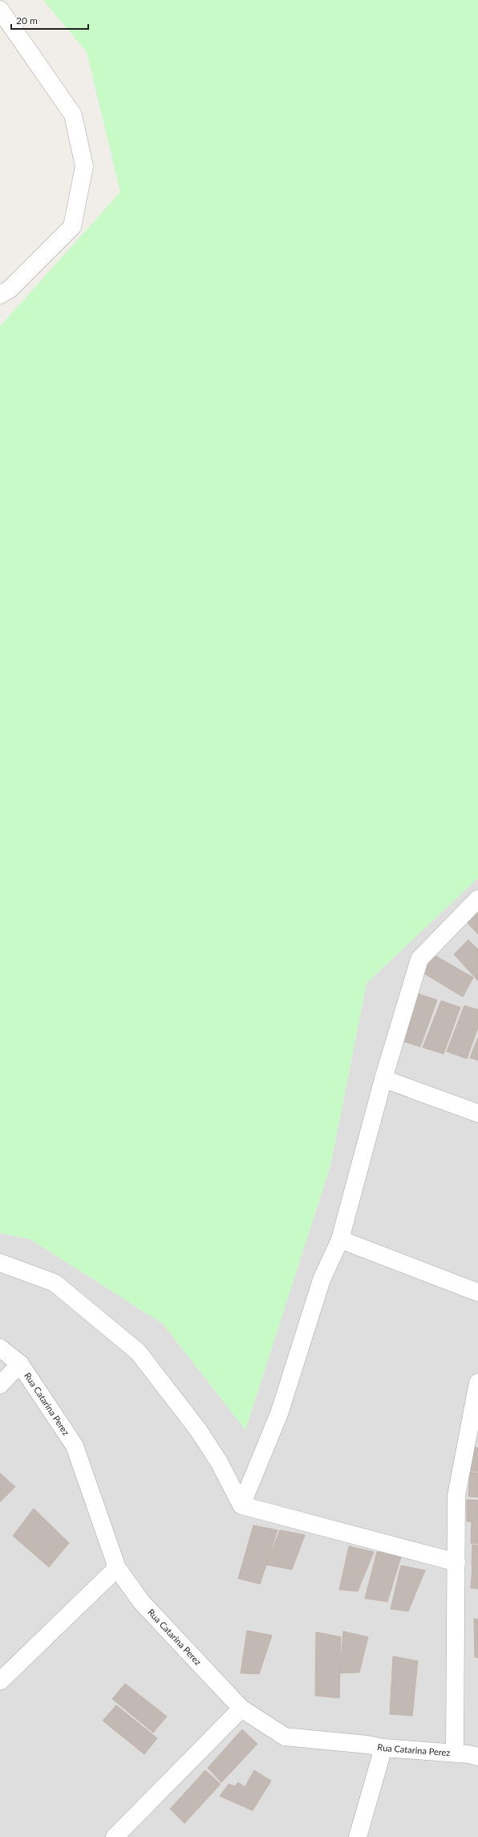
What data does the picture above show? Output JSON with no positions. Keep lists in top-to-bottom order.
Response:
{
  "streets": {
    "street": ["Rua Catarina Perez"]
  },
  "scale_bar": "20 m"
}
